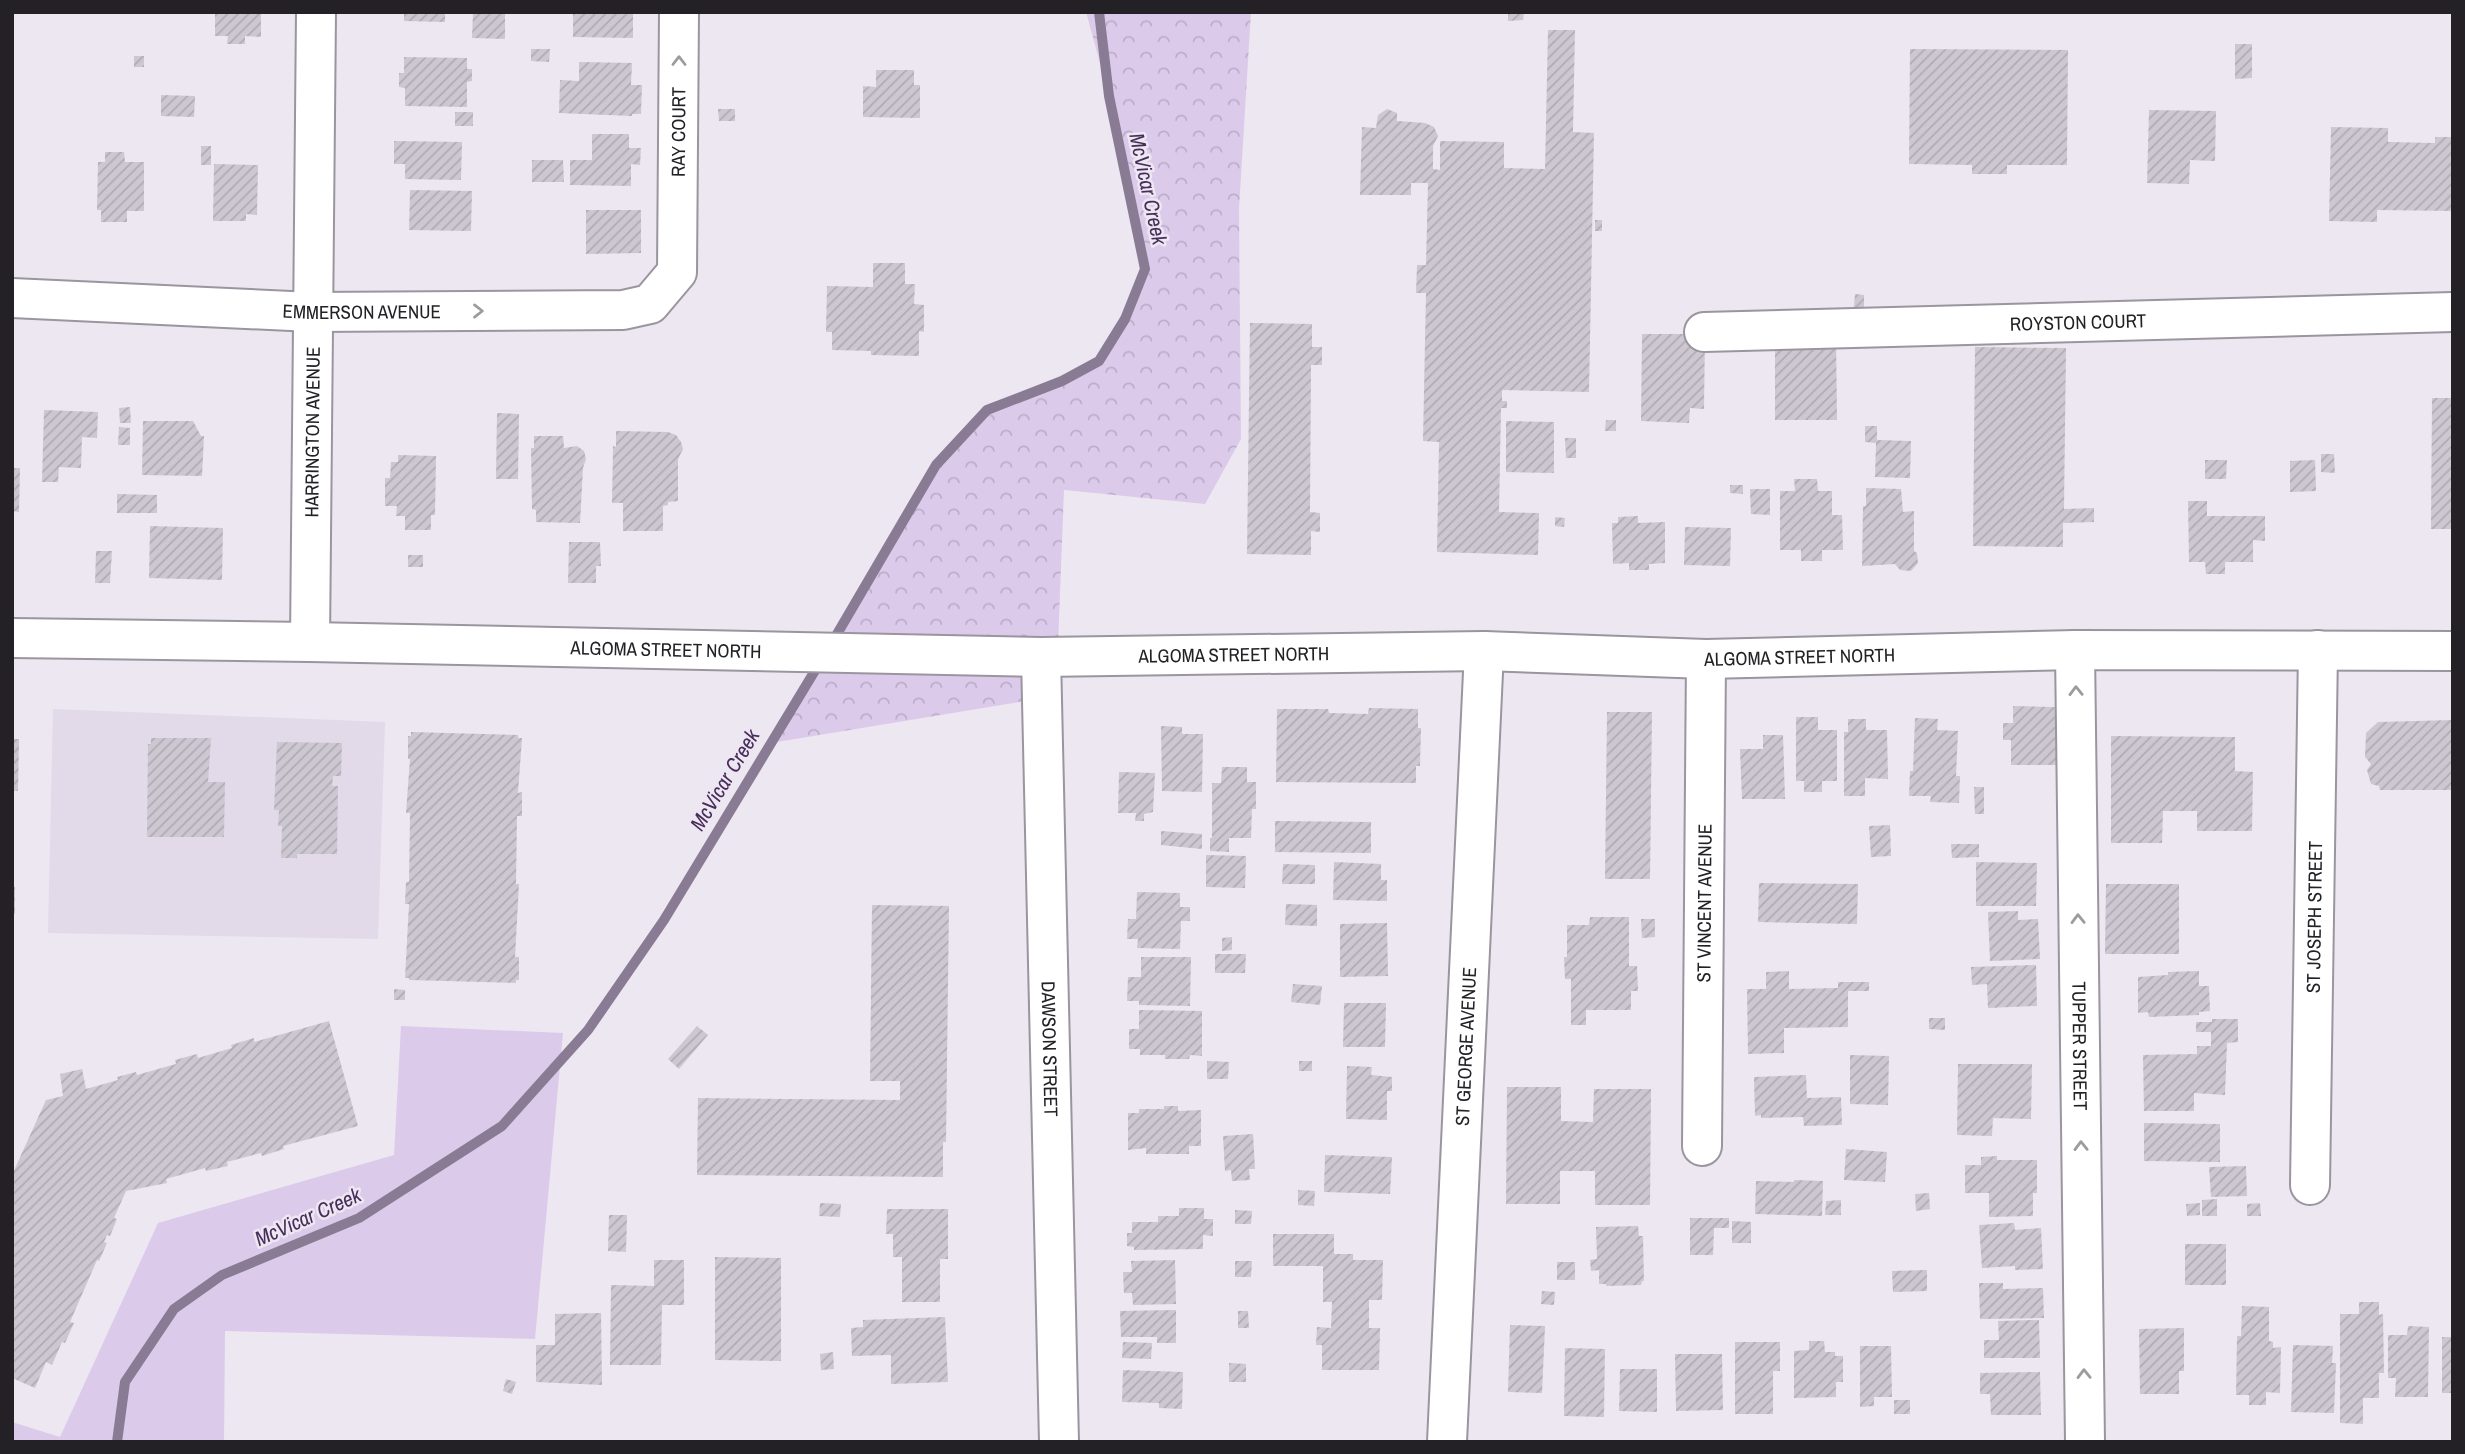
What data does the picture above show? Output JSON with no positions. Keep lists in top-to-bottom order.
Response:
{
  "streets": {
    "street": [
      "RAY COURT",
      "EMMERSON AVENUE",
      "ROYSTON COURT",
      "HARRINGTON AVENUE",
      "ALGOMA STREET NORTH",
      "ST VINCENT AVENUE",
      "ST JOSEPH STREET",
      "ST GEORGE AVENUE",
      "TUPPER STREET",
      "DAWSON STREET"
    ]
  },
  "crossings": [
    ["RAY COURT", "EMMERSON AVENUE"],
    ["EMMERSON AVENUE", "HARRINGTON AVENUE"],
    ["HARRINGTON AVENUE", "ALGOMA STREET NORTH"],
    ["ALGOMA STREET NORTH", "ST VINCENT AVENUE"],
    ["ALGOMA STREET NORTH", "ST JOSEPH STREET"],
    ["ALGOMA STREET NORTH", "ST GEORGE AVENUE"],
    ["ALGOMA STREET NORTH", "TUPPER STREET"],
    ["ALGOMA STREET NORTH", "DAWSON STREET"]
  ],
  "one_way": ["RAY COURT", "EMMERSON AVENUE", "TUPPER STREET"],
  "water": ["McVicar Creek"]
}
